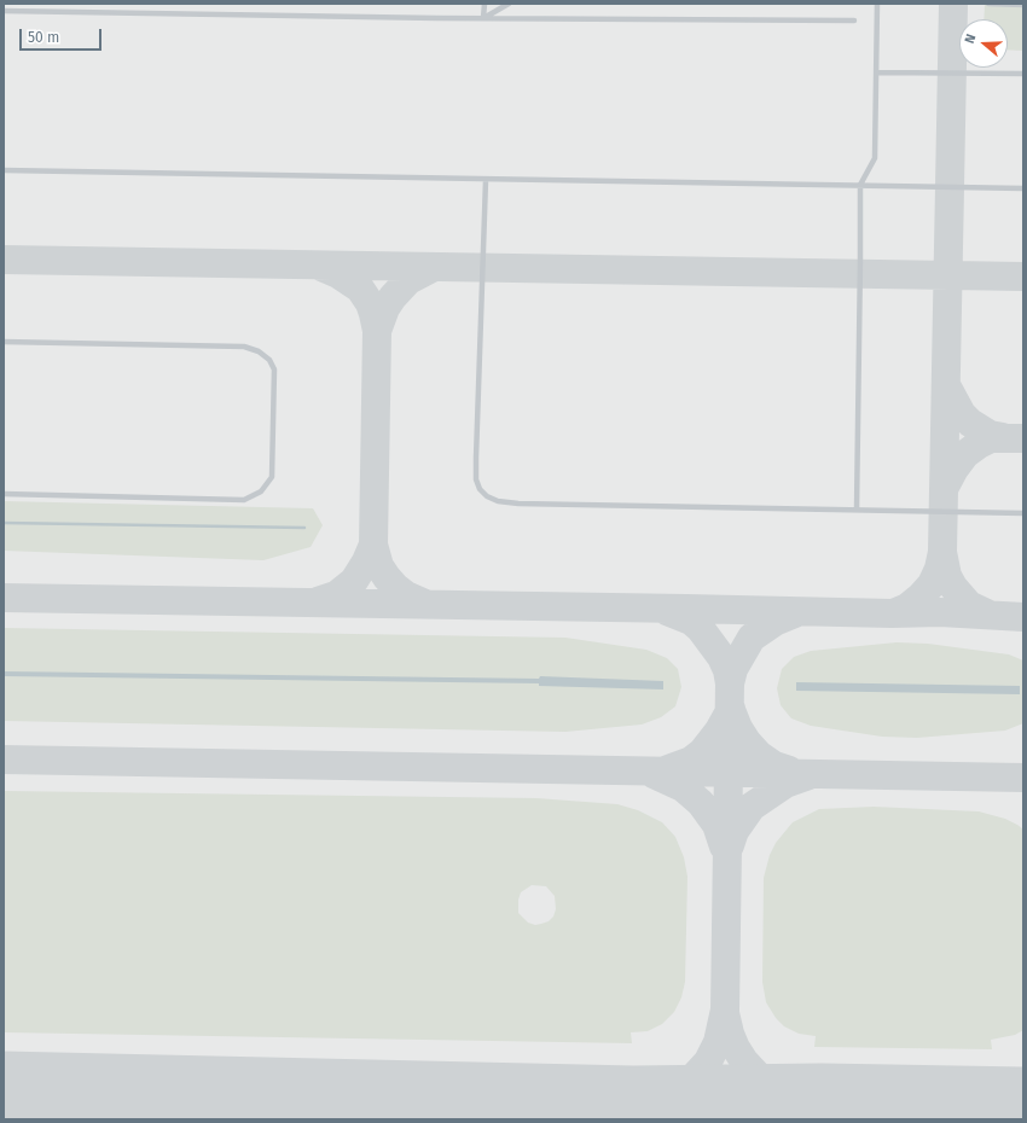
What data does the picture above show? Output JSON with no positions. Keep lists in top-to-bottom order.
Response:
{
  "scale_bar": "50 m",
  "north": "left"
}
